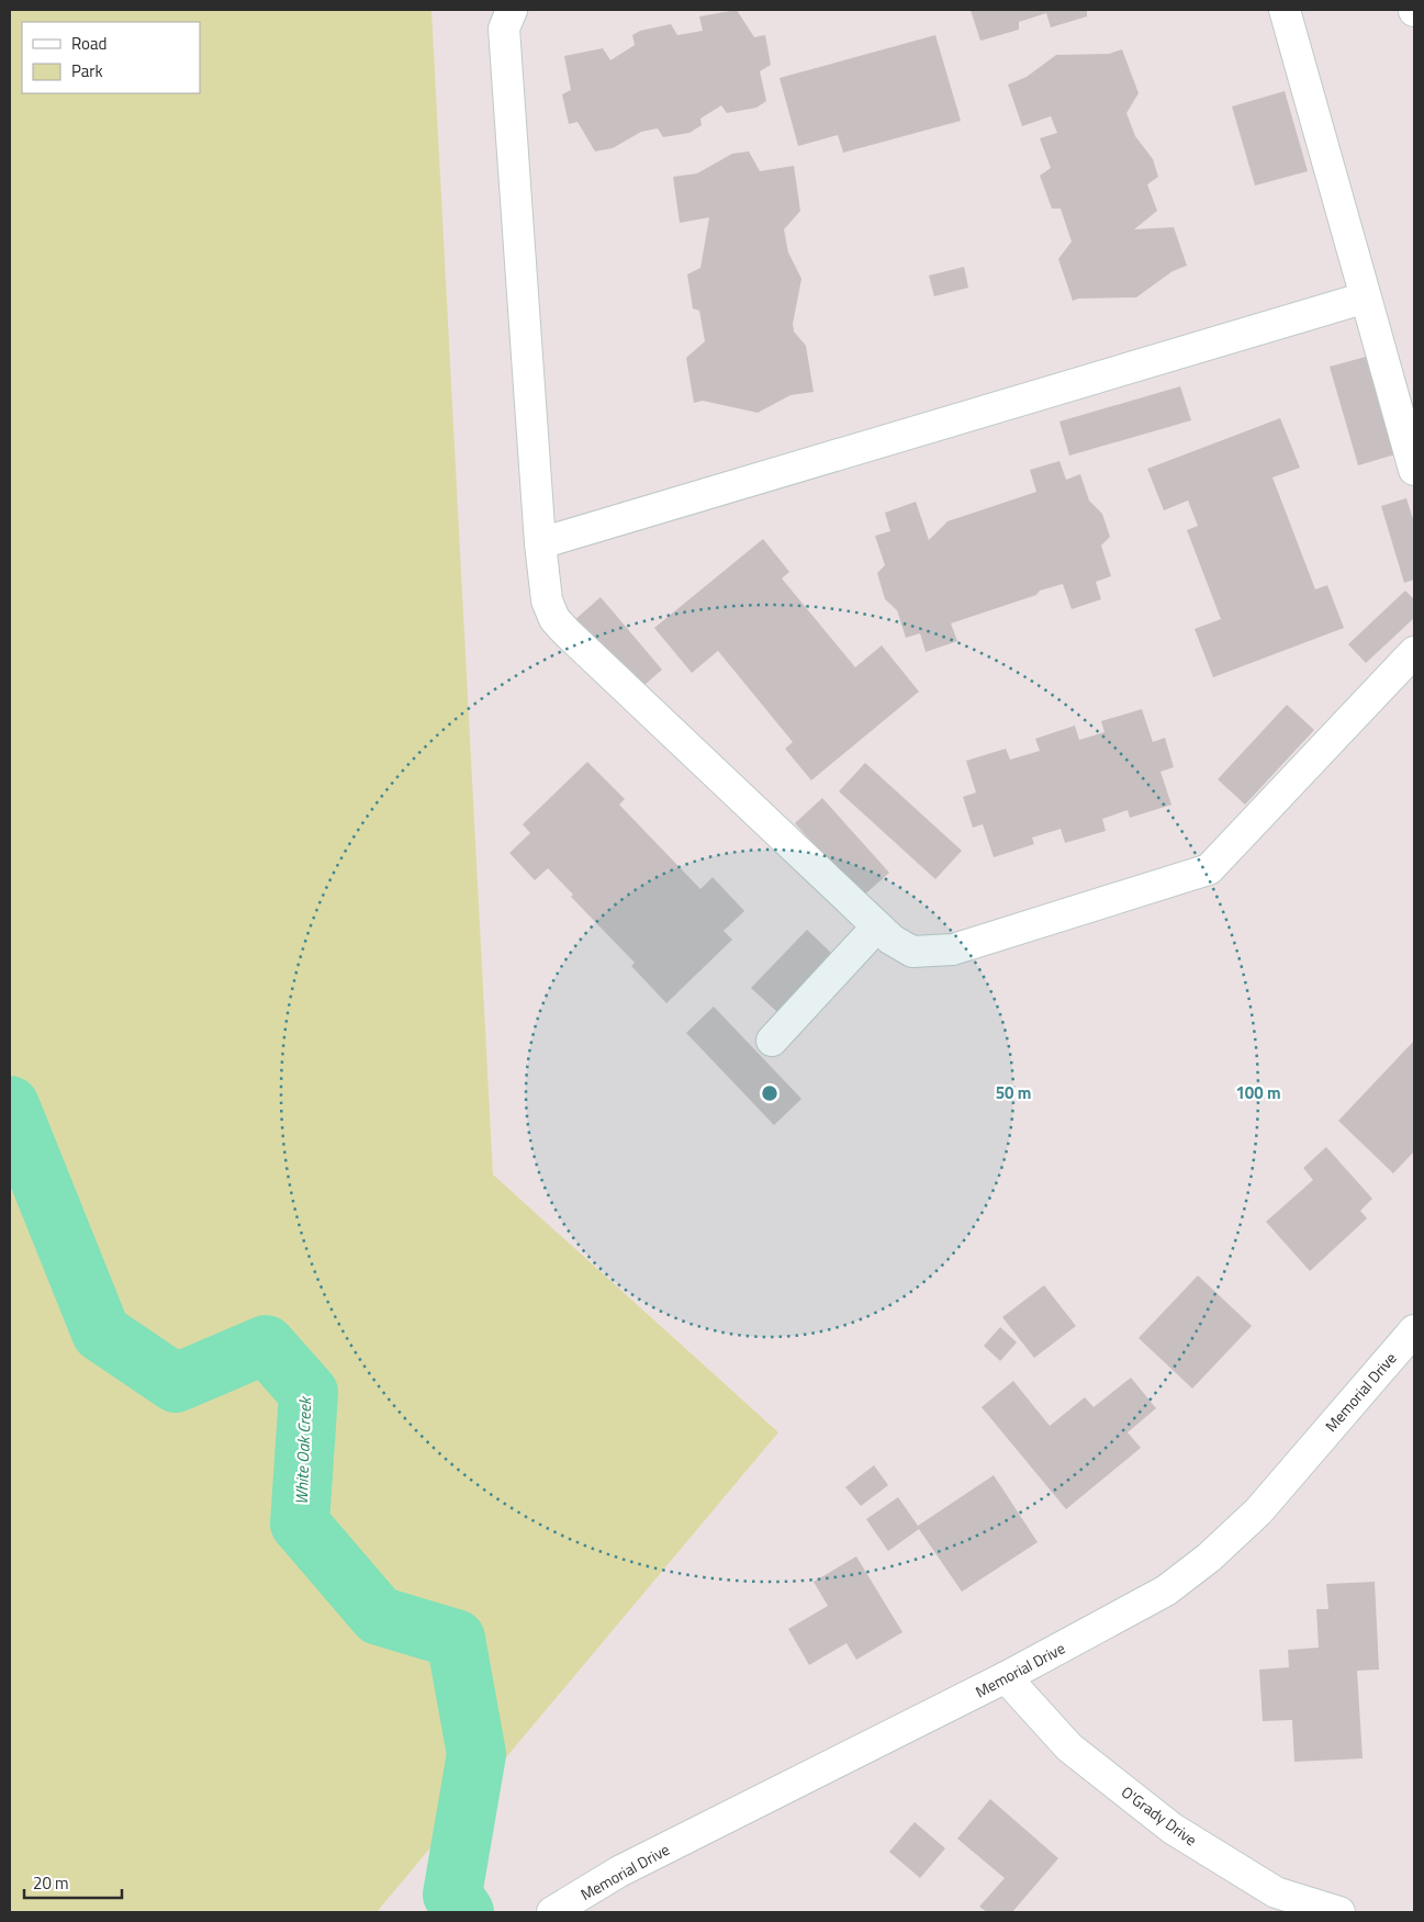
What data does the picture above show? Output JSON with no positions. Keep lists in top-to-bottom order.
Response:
{
  "streets": {
    "street": ["Memorial Drive", "O'Grady Drive"]
  },
  "crossings": [
    ["Memorial Drive", "O'Grady Drive"]
  ],
  "water": ["White Oak Creek"],
  "legend": ["Road", "Park"],
  "scale_bar": "20 m",
  "rings": ["50 m", "100 m"]
}
